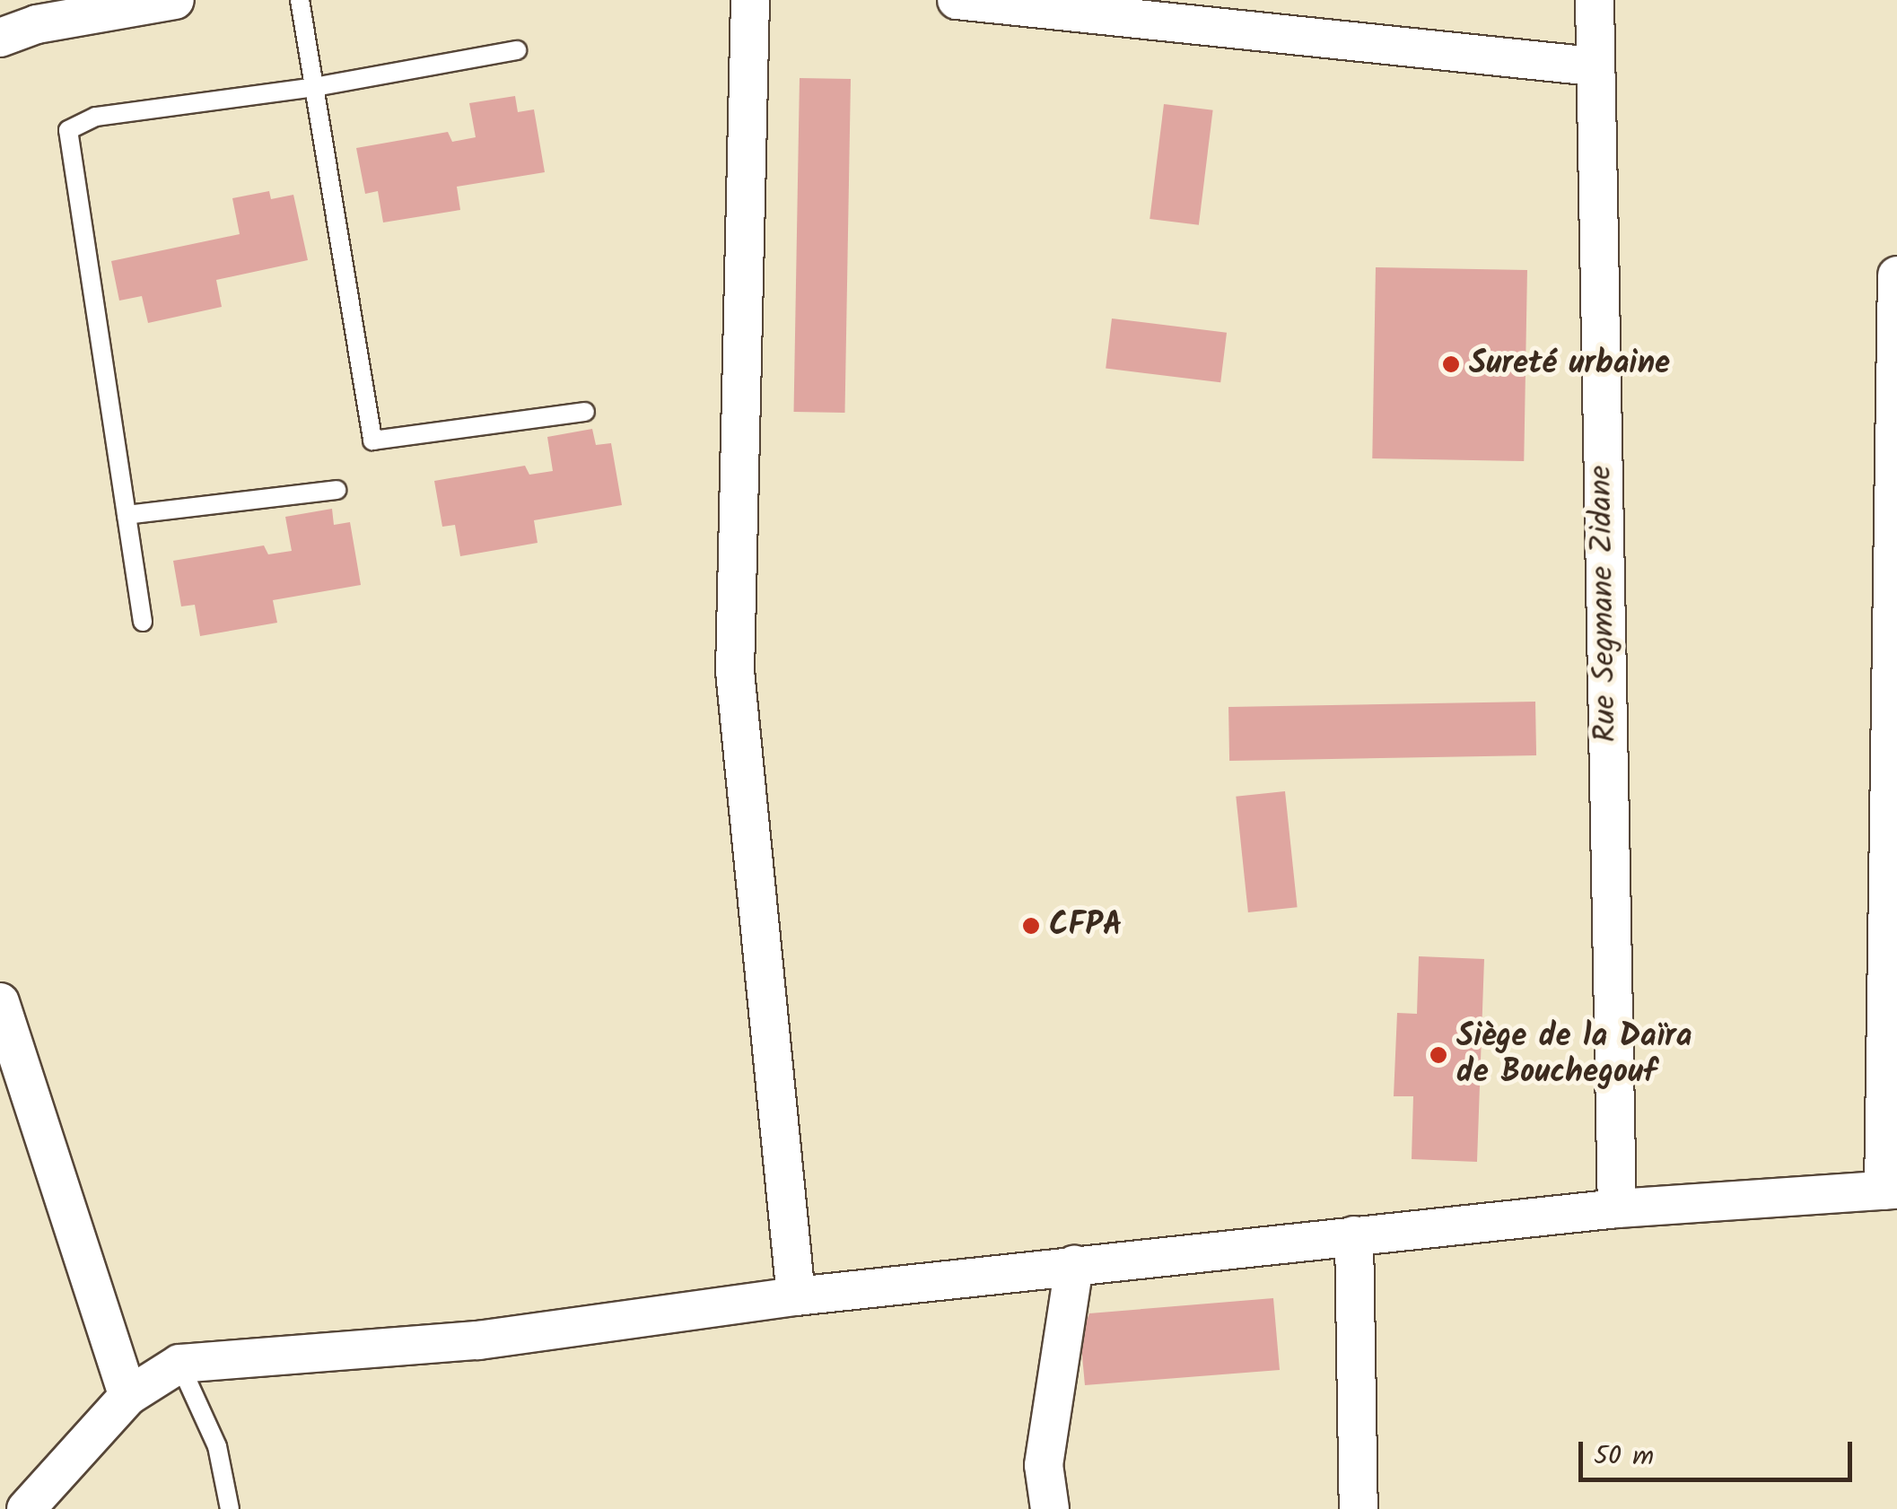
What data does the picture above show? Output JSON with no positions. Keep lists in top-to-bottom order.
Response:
{
  "streets": {
    "street": ["Rue Segmane Zidane"]
  },
  "places": ["Sureté urbaine", "CFPA", "Siège de la Daïra de Bouchegouf"],
  "scale_bar": "50 m"
}
